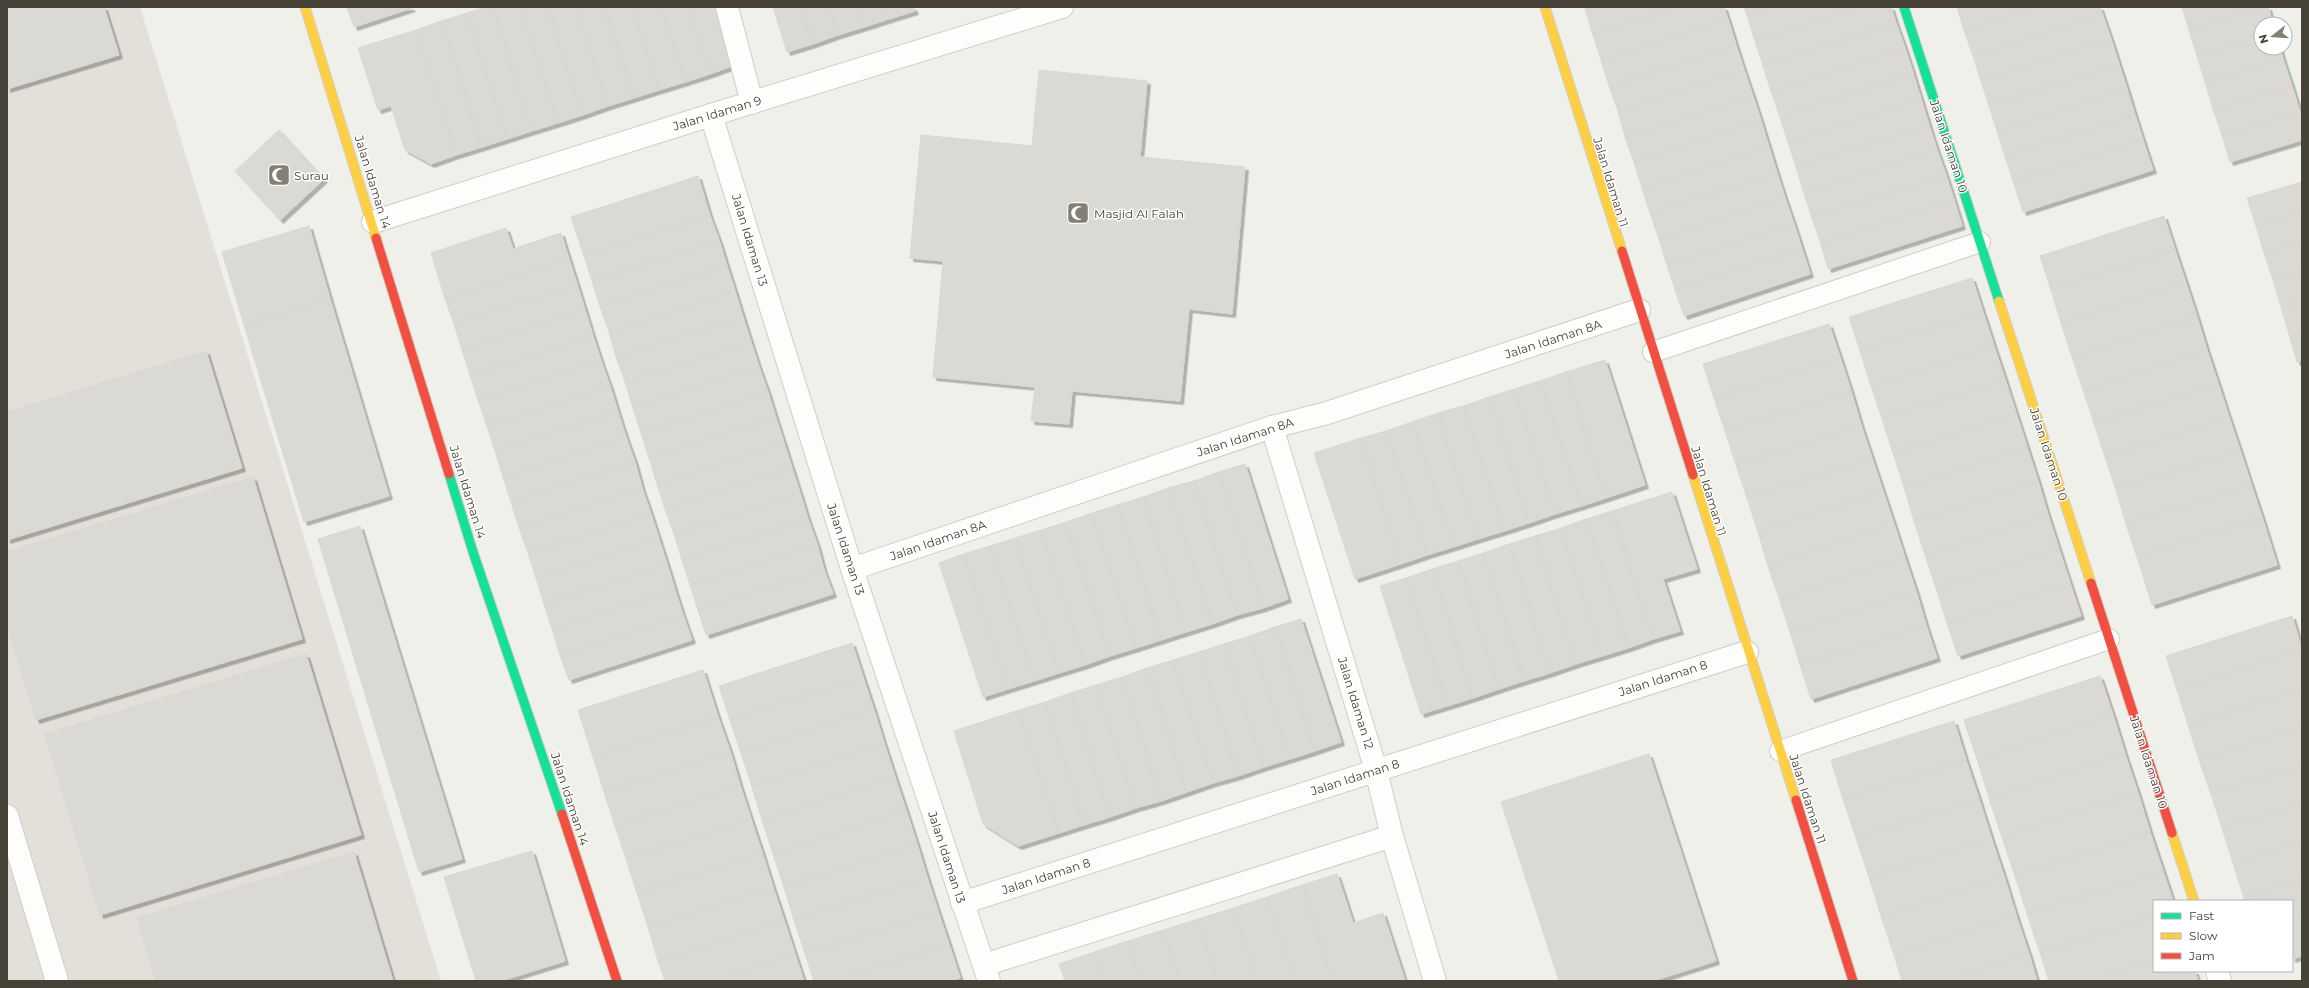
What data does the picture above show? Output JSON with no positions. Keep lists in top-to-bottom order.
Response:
{
  "streets": {
    "street": [
      "Jalan Idaman 9",
      "Jalan Idaman 10",
      "Jalan Idaman 14",
      "Jalan Idaman 11",
      "Jalan Idaman 13",
      "Jalan Idaman 8A",
      "Jalan Idaman 8",
      "Jalan Idaman 12"
    ]
  },
  "crossings": [
    ["Jalan Idaman 9", "Jalan Idaman 14"],
    ["Jalan Idaman 9", "Jalan Idaman 13"],
    ["Jalan Idaman 11", "Jalan Idaman 8A"],
    ["Jalan Idaman 11", "Jalan Idaman 8"],
    ["Jalan Idaman 13", "Jalan Idaman 8A"],
    ["Jalan Idaman 13", "Jalan Idaman 8"],
    ["Jalan Idaman 8A", "Jalan Idaman 12"],
    ["Jalan Idaman 8", "Jalan Idaman 12"]
  ],
  "places": {
    "mosque": ["Surau", "Masjid Al Falah"]
  },
  "legend": ["Fast", "Slow", "Jam"],
  "north": "left"
}
